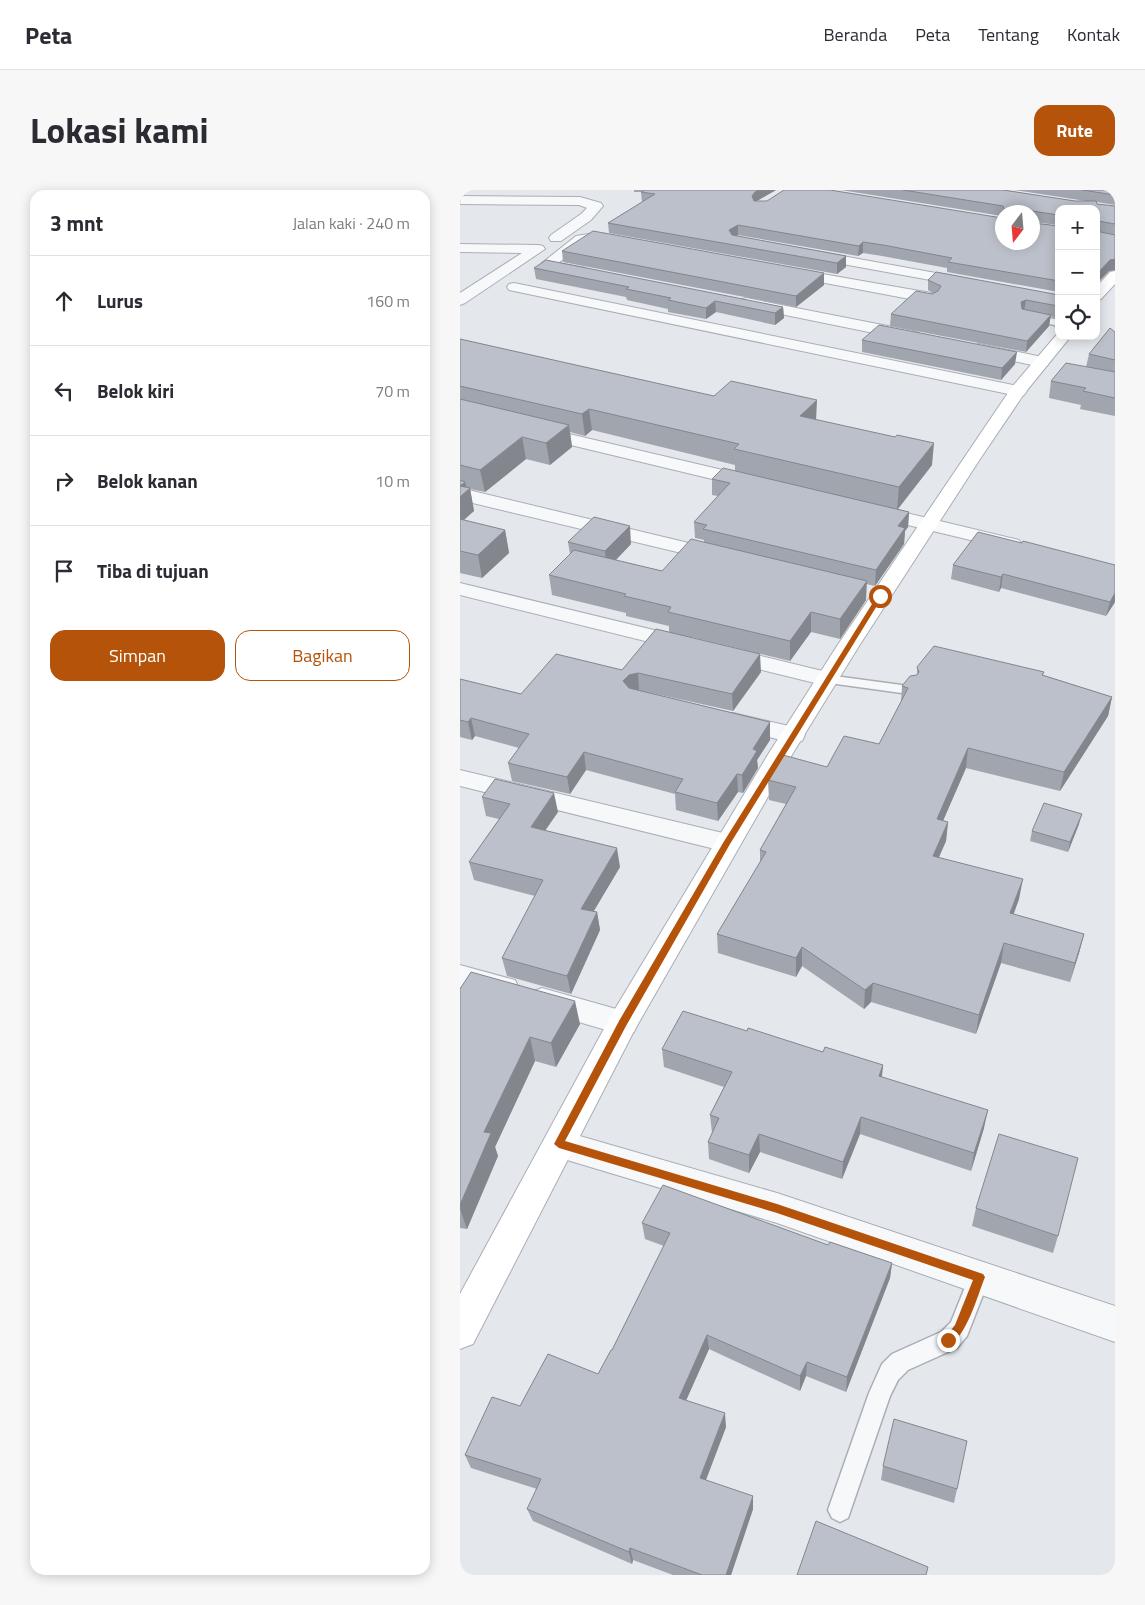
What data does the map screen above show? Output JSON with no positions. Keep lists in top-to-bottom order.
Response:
{
  "north": "bottom",
  "page": {
    "header": "Peta",
    "nav": [
      "Beranda",
      "Peta",
      "Tentang",
      "Kontak"
    ],
    "title": "Lokasi kami",
    "buttons": [
      "Rute",
      ["Simpan", "Bagikan"]
    ],
    "heading": ["3 mnt", "Jalan kaki · 240 m"],
    "map_buttons": ["+", "−"],
    "list": [
      ["Lurus", "160 m"],
      ["Belok kiri", "70 m"],
      ["Belok kanan", "10 m"],
      "Tiba di tujuan"
    ]
  }
}
